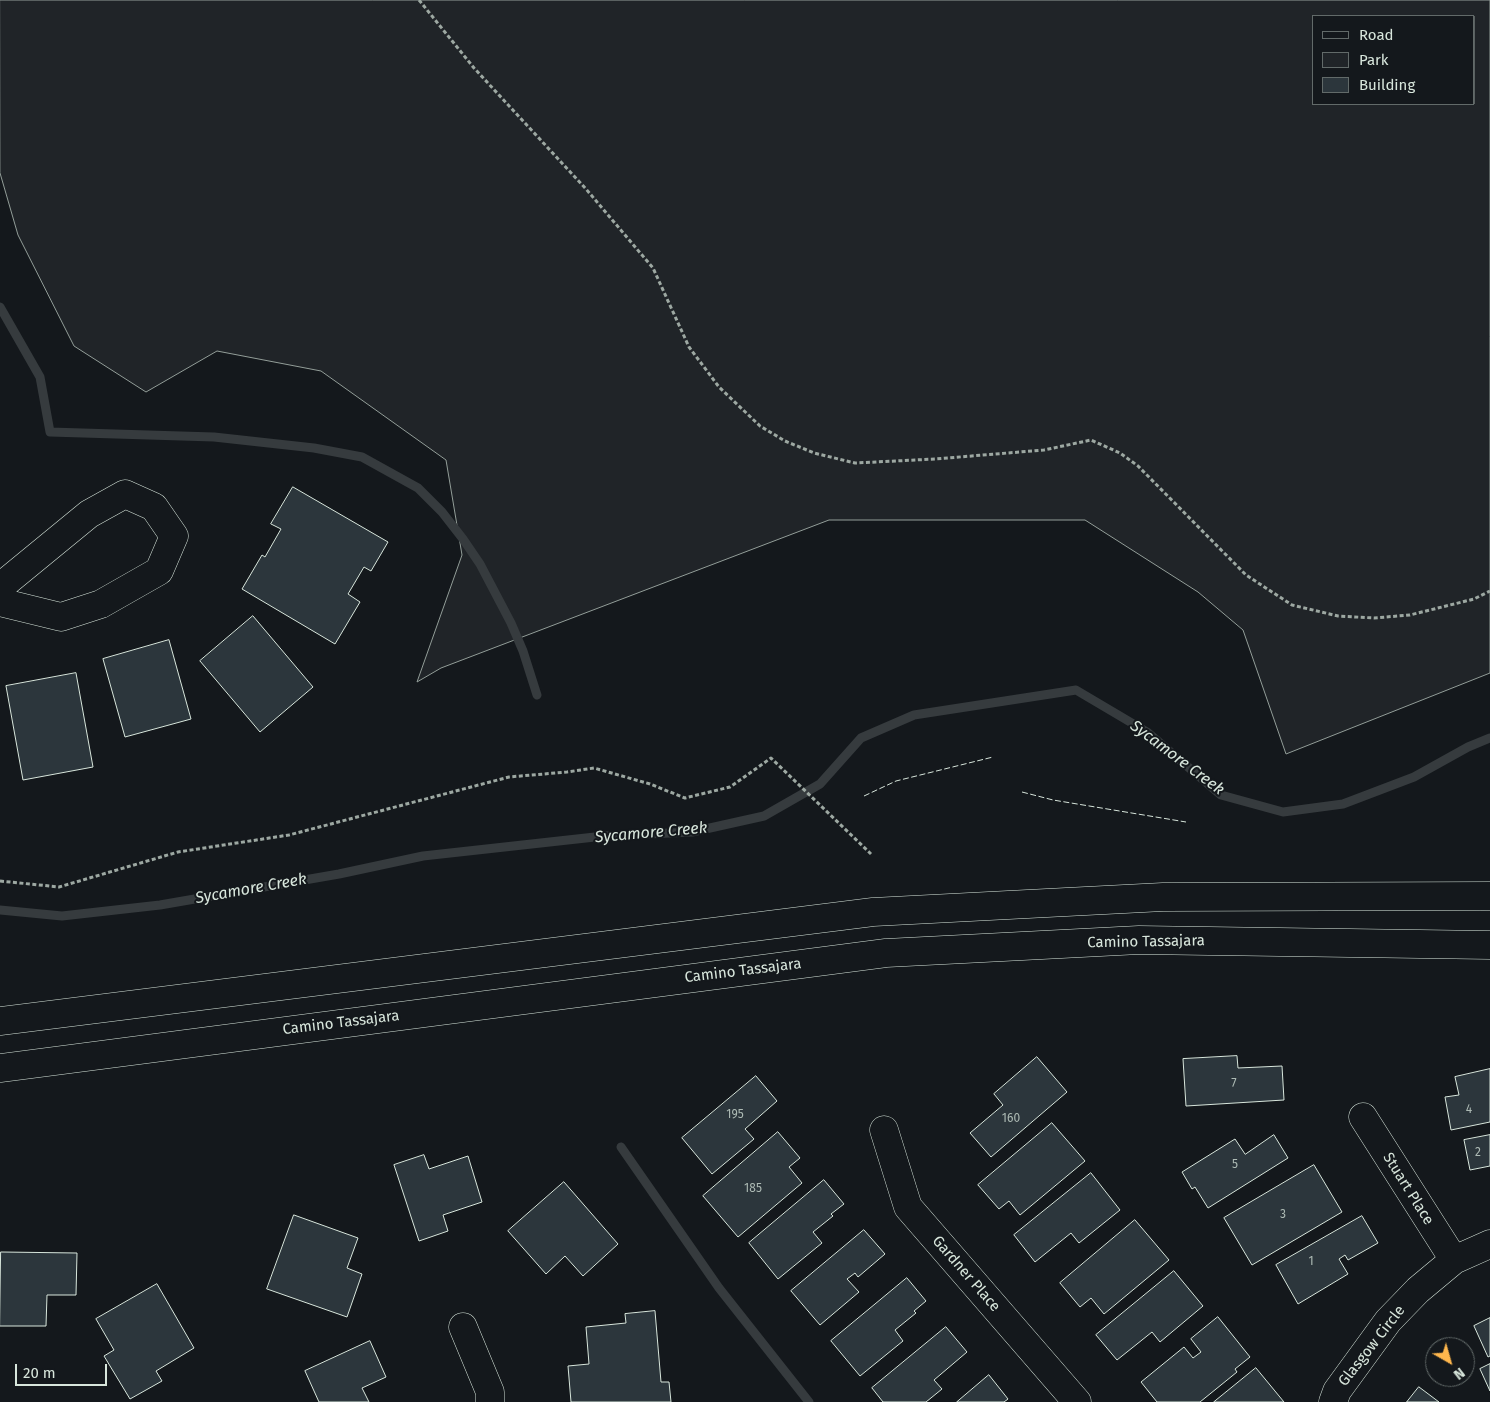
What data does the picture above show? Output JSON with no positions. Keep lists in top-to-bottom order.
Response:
{
  "streets": {
    "main road": [
      "Camino Tassajara",
      "Stuart Place",
      "Gardner Place",
      "Glasgow Circle"
    ]
  },
  "crossings": [
    ["Stuart Place", "Glasgow Circle"]
  ],
  "water": ["Sycamore Creek"],
  "house_numbers": [
    "7",
    "4",
    "195",
    "160",
    "2",
    "5",
    "185",
    "3",
    "1"
  ],
  "legend": ["Road", "Park", "Building"],
  "scale_bar": "20 m",
  "north": "bottom right"
}
